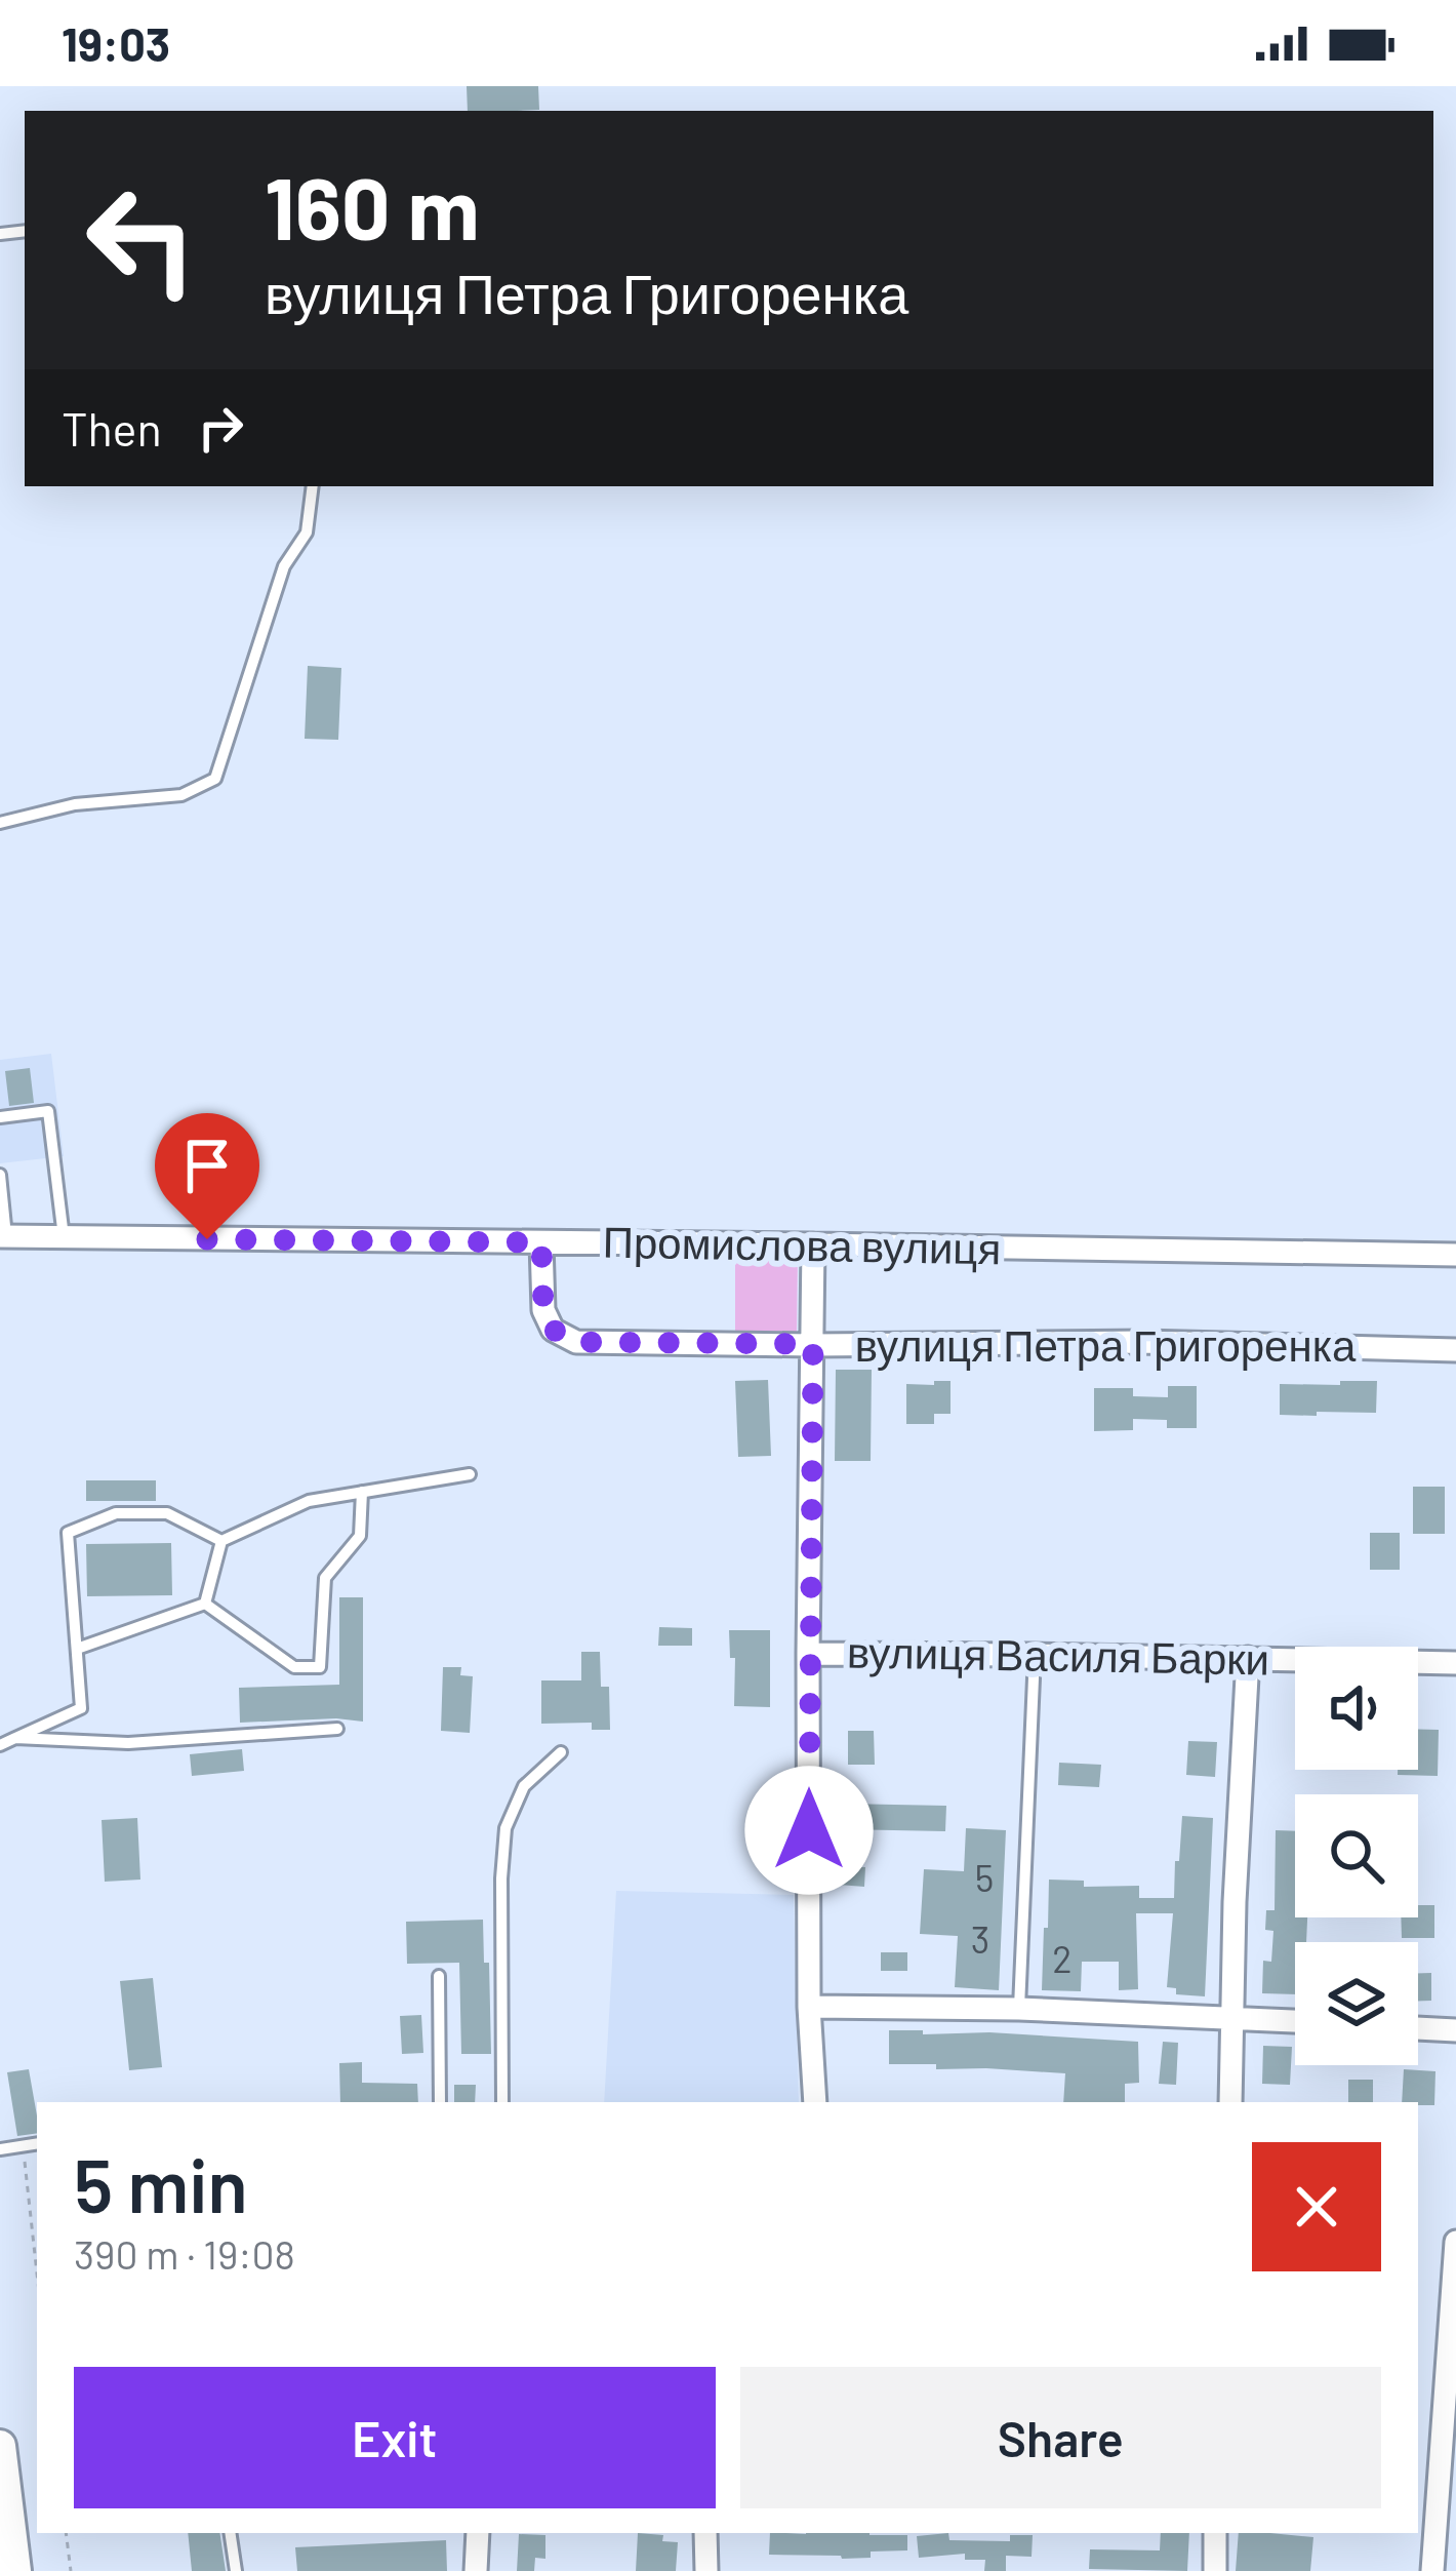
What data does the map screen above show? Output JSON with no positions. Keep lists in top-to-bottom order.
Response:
{
  "streets": {
    "street": ["Промислова вулиця", "вулиця Петра Григоренка", "вулиця Василя Барки"]
  },
  "crossings": [
    ["Промислова вулиця", "вулиця Петра Григоренка"]
  ],
  "house_numbers": ["5", "3", "2"],
  "page": {
    "status": "19:03",
    "turn": ["160 m", "вулиця Петра Григоренка"],
    "then": "Then",
    "heading": ["5 min", "390 m · 19:08"],
    "buttons": ["Exit", "Share"]
  }
}
